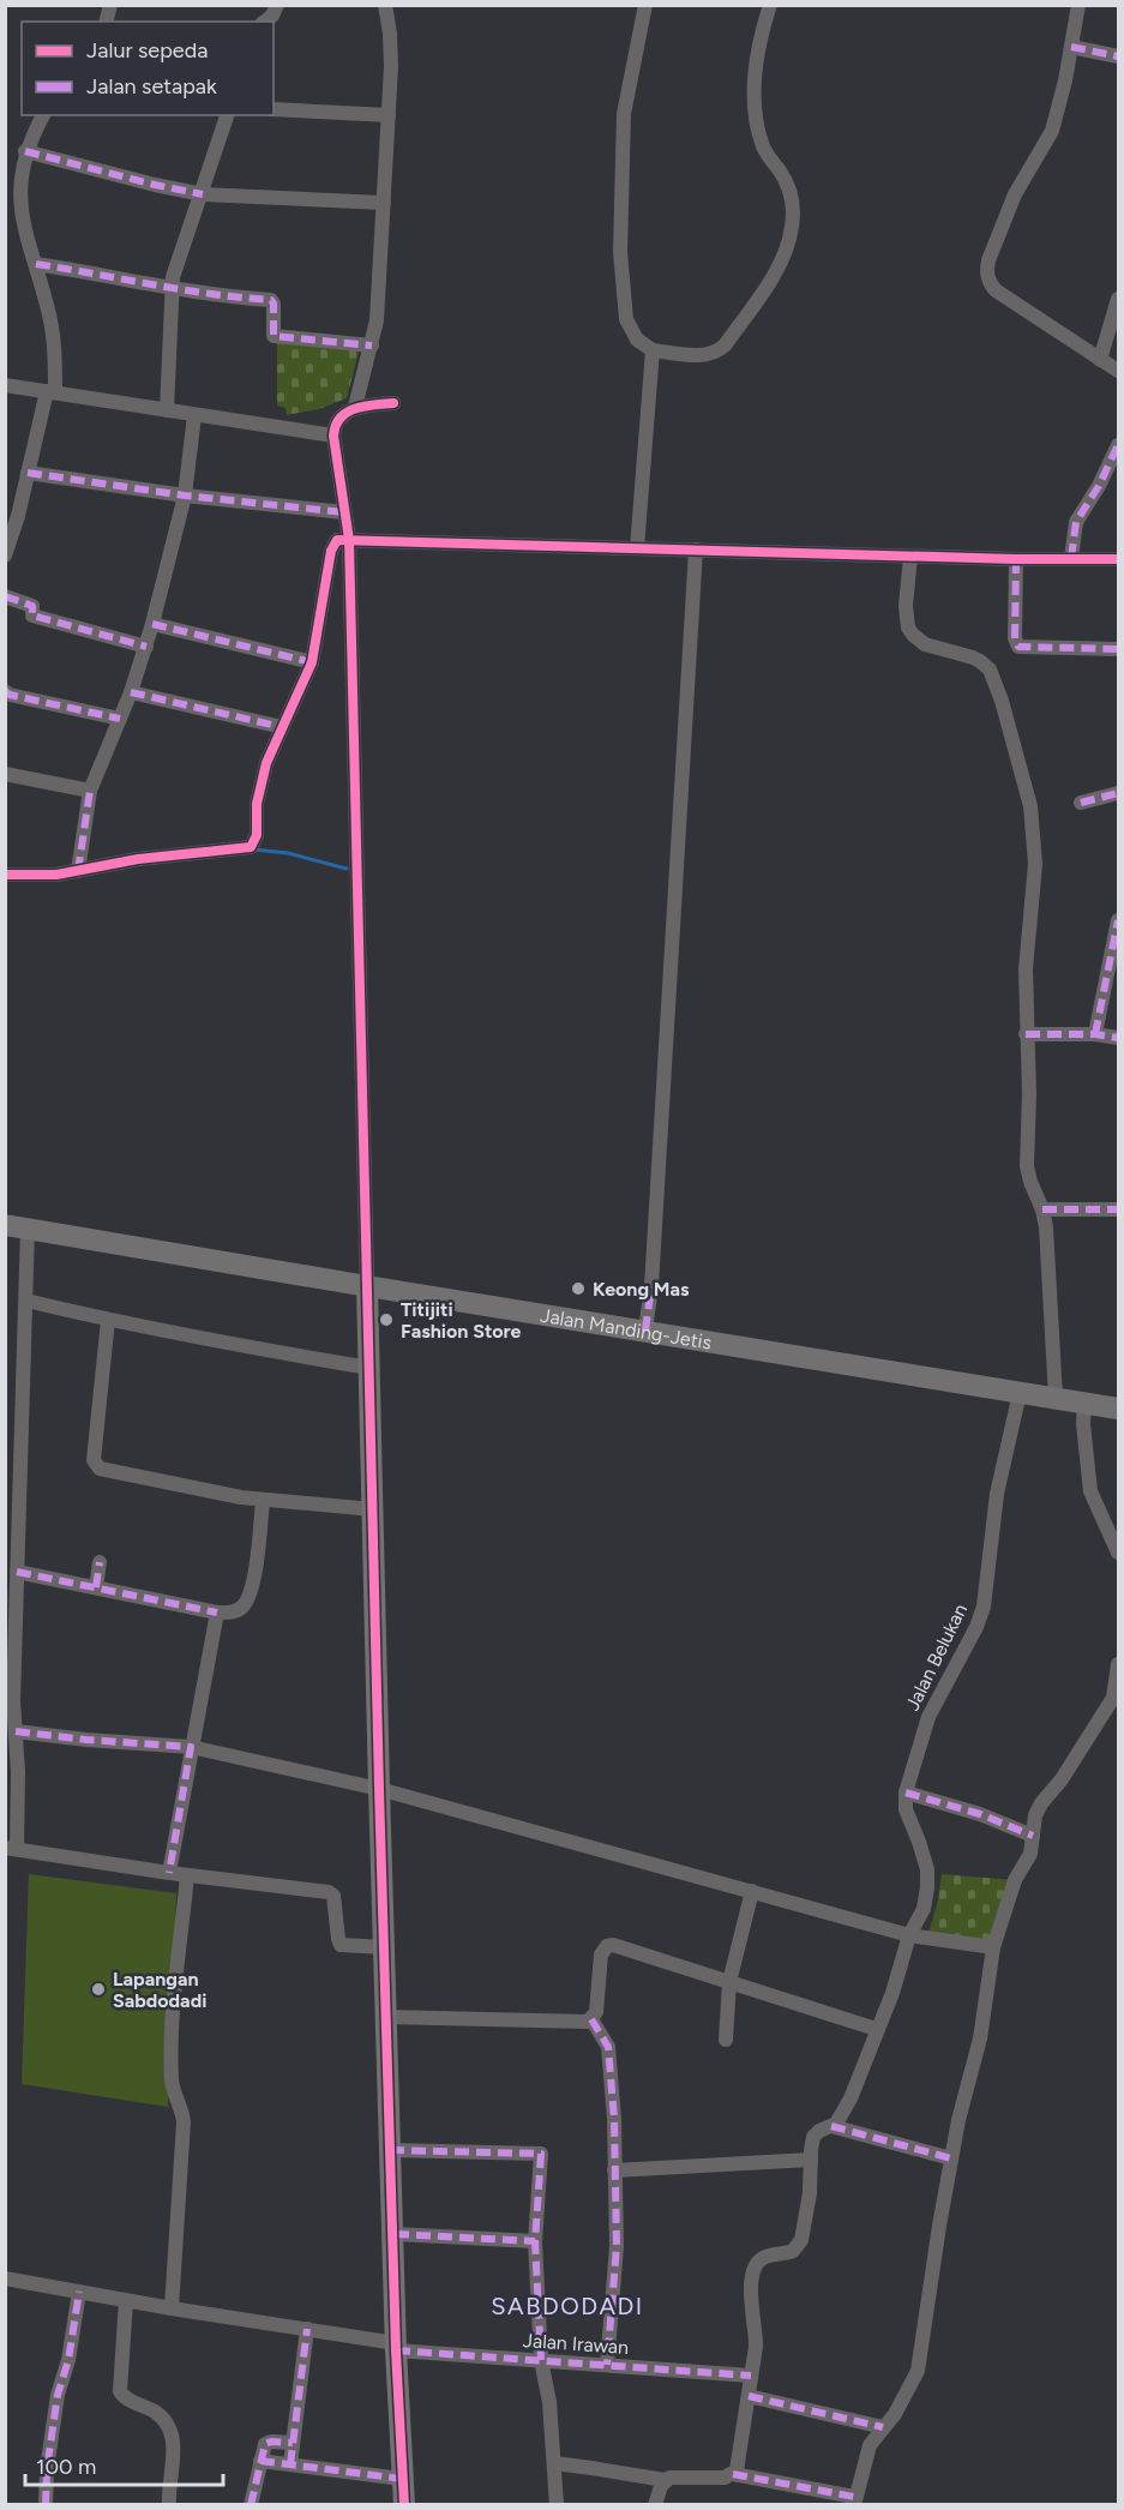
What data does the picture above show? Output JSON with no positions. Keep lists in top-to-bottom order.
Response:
{
  "streets": {
    "street": ["Jalan Manding-Jetis", "Jalan Belukan", "Jalan Irawan"]
  },
  "crossings": [
    ["Jalan Manding-Jetis", "Jalan Belukan"]
  ],
  "districts": ["SABDODADI"],
  "places": ["Keong Mas", "Titijiti Fashion Store", "Lapangan Sabdodadi"],
  "legend": ["Jalur sepeda", "Jalan setapak"],
  "scale_bar": "100 m"
}
